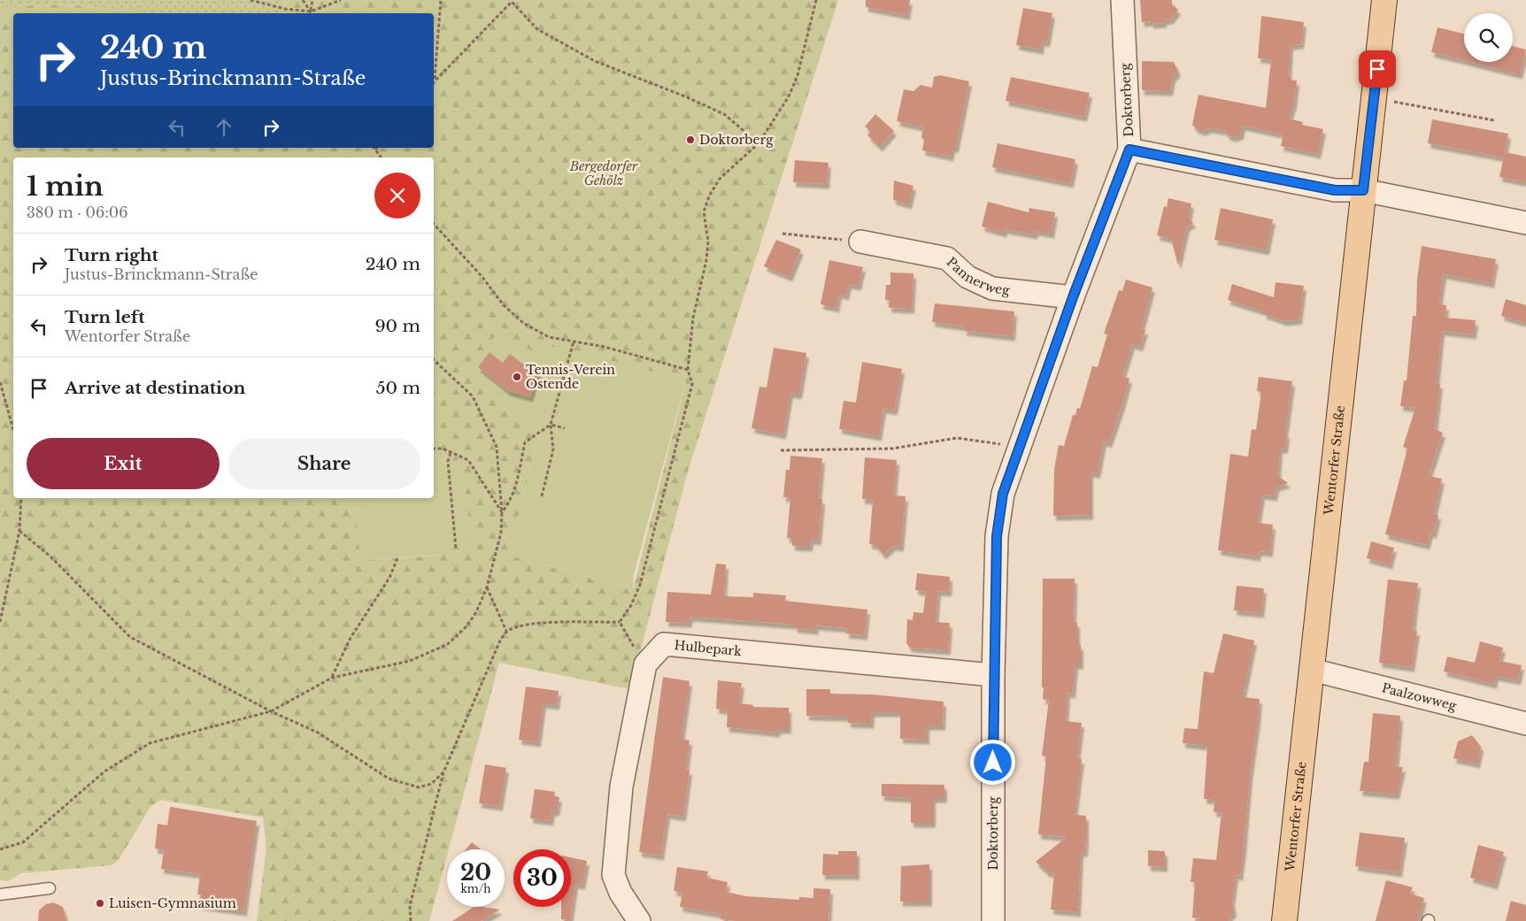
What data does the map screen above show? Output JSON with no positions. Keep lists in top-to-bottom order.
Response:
{
  "streets": {
    "main road": ["Wentorfer Straße"],
    "street": [
      "Doktorberg",
      "Pannerweg",
      "Hulbepark",
      "Paalzowweg"
    ]
  },
  "crossings": [
    ["Doktorberg", "Pannerweg"],
    ["Doktorberg", "Hulbepark"],
    ["Wentorfer Straße", "Paalzowweg"]
  ],
  "parks": ["Bergedorfer Gehölz"],
  "places": ["Doktorberg", "Tennis-Verein Ostende", "Luisen-Gymnasium"],
  "page": {
    "turn": ["240 m", "Justus-Brinckmann-Straße"],
    "heading": ["1 min", "380 m · 06:06"],
    "list": [
      {
        "name": "Turn right",
        "note": "Justus-Brinckmann-Straße",
        "value": "240 m"
      },
      {
        "name": "Turn left",
        "note": "Wentorfer Straße",
        "value": "90 m"
      },
      {
        "name": "Arrive at destination",
        "value": "50 m"
      }
    ],
    "buttons": ["Exit", "Share"],
    "speed": "20 km/h",
    "limit": "30"
  }
}
